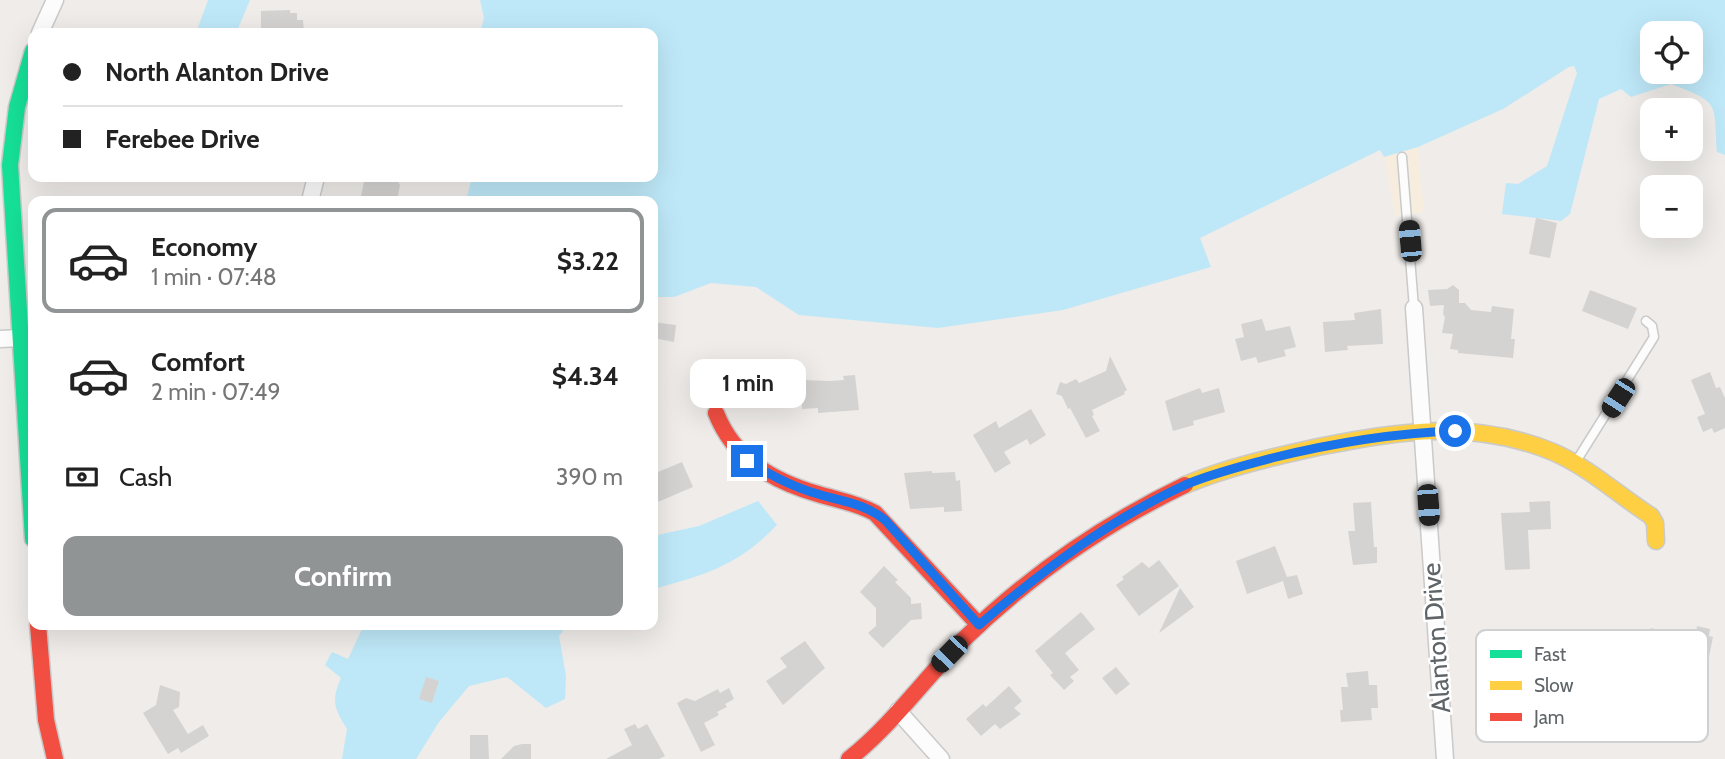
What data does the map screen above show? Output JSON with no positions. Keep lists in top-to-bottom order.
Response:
{
  "streets": {
    "street": ["Alanton Drive"]
  },
  "legend": ["Fast", "Slow", "Jam"],
  "page": {
    "map_buttons": ["+", "−"],
    "banner": ["North Alanton Drive", "Ferebee Drive"],
    "list": [
      {
        "name": "Economy",
        "note": "1 min · 07:48",
        "value": "$3.22"
      },
      {
        "name": "Comfort",
        "note": "2 min · 07:49",
        "value": "$4.34"
      }
    ],
    "bubble": "1 min",
    "pay": ["Cash", "390 m"],
    "buttons": "Confirm"
  }
}
